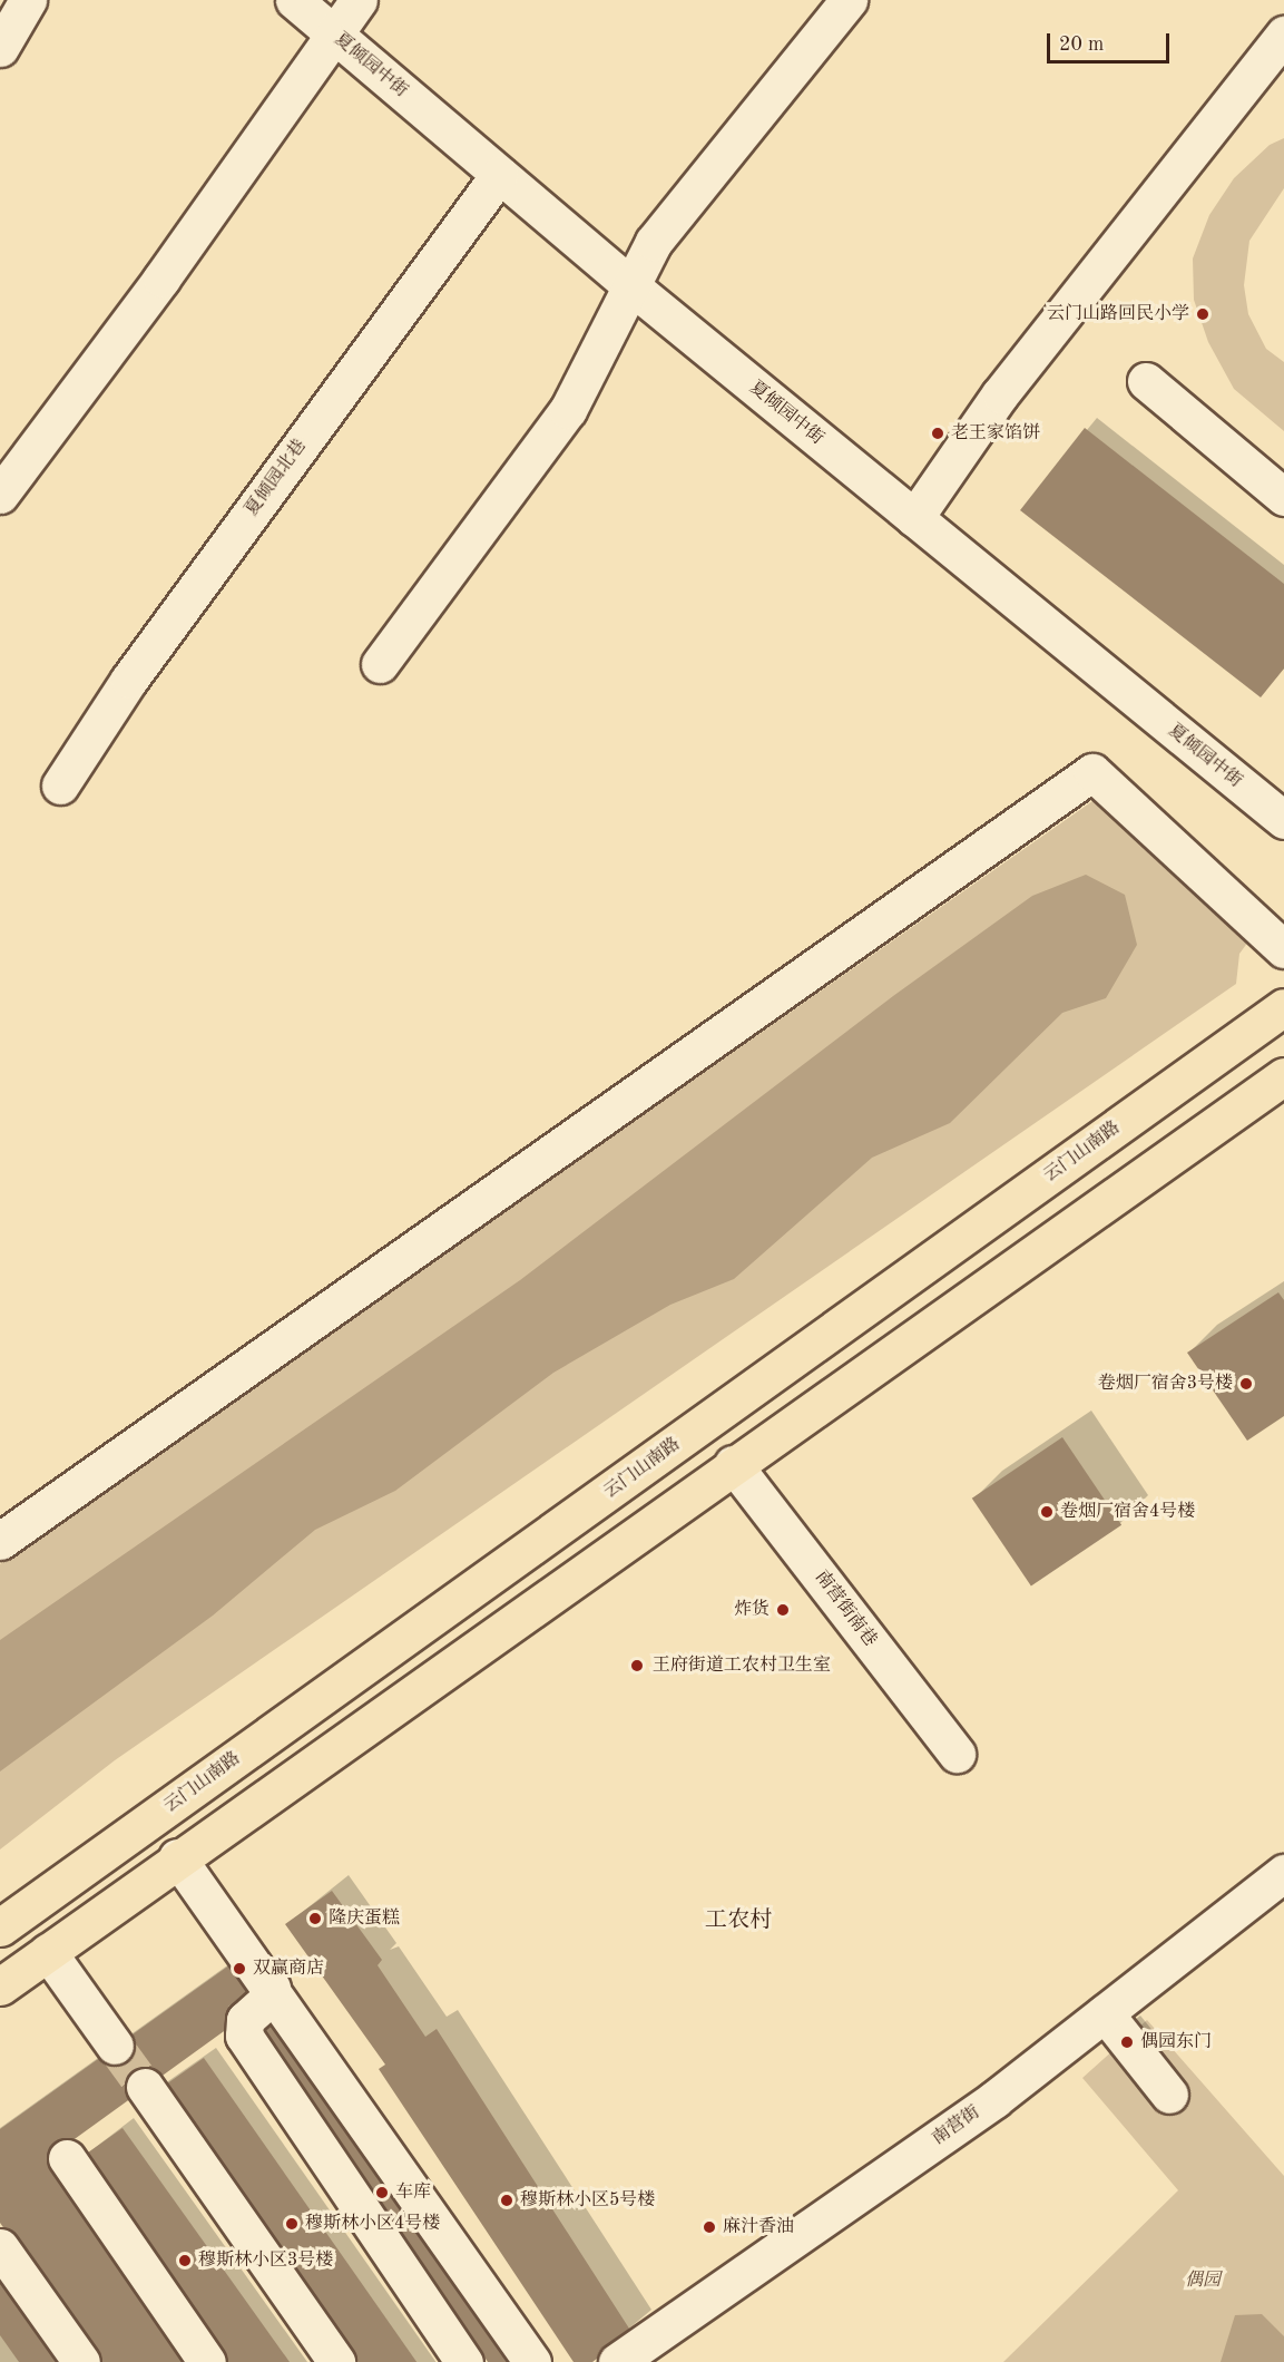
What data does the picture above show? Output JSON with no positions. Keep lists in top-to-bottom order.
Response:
{
  "streets": {
    "main road": ["云门山南路"],
    "street": [
      "夏倾园中街",
      "夏倾园北巷",
      "南营街南巷",
      "南营街"
    ]
  },
  "crossings": [
    ["夏倾园中街", "夏倾园北巷"]
  ],
  "districts": ["工农村"],
  "parks": ["偶园"],
  "places": [
    "云门山路回民小学",
    "老王家馅饼",
    "卷烟厂宿舍3号楼",
    "卷烟厂宿舍4号楼",
    "炸货",
    "王府街道工农村卫生室",
    "隆庆蛋糕",
    "双赢商店",
    "偶园东门",
    "车库",
    "穆斯林小区5号楼",
    "穆斯林小区4号楼",
    "麻汁香油",
    "穆斯林小区3号楼"
  ],
  "scale_bar": "20 m"
}
